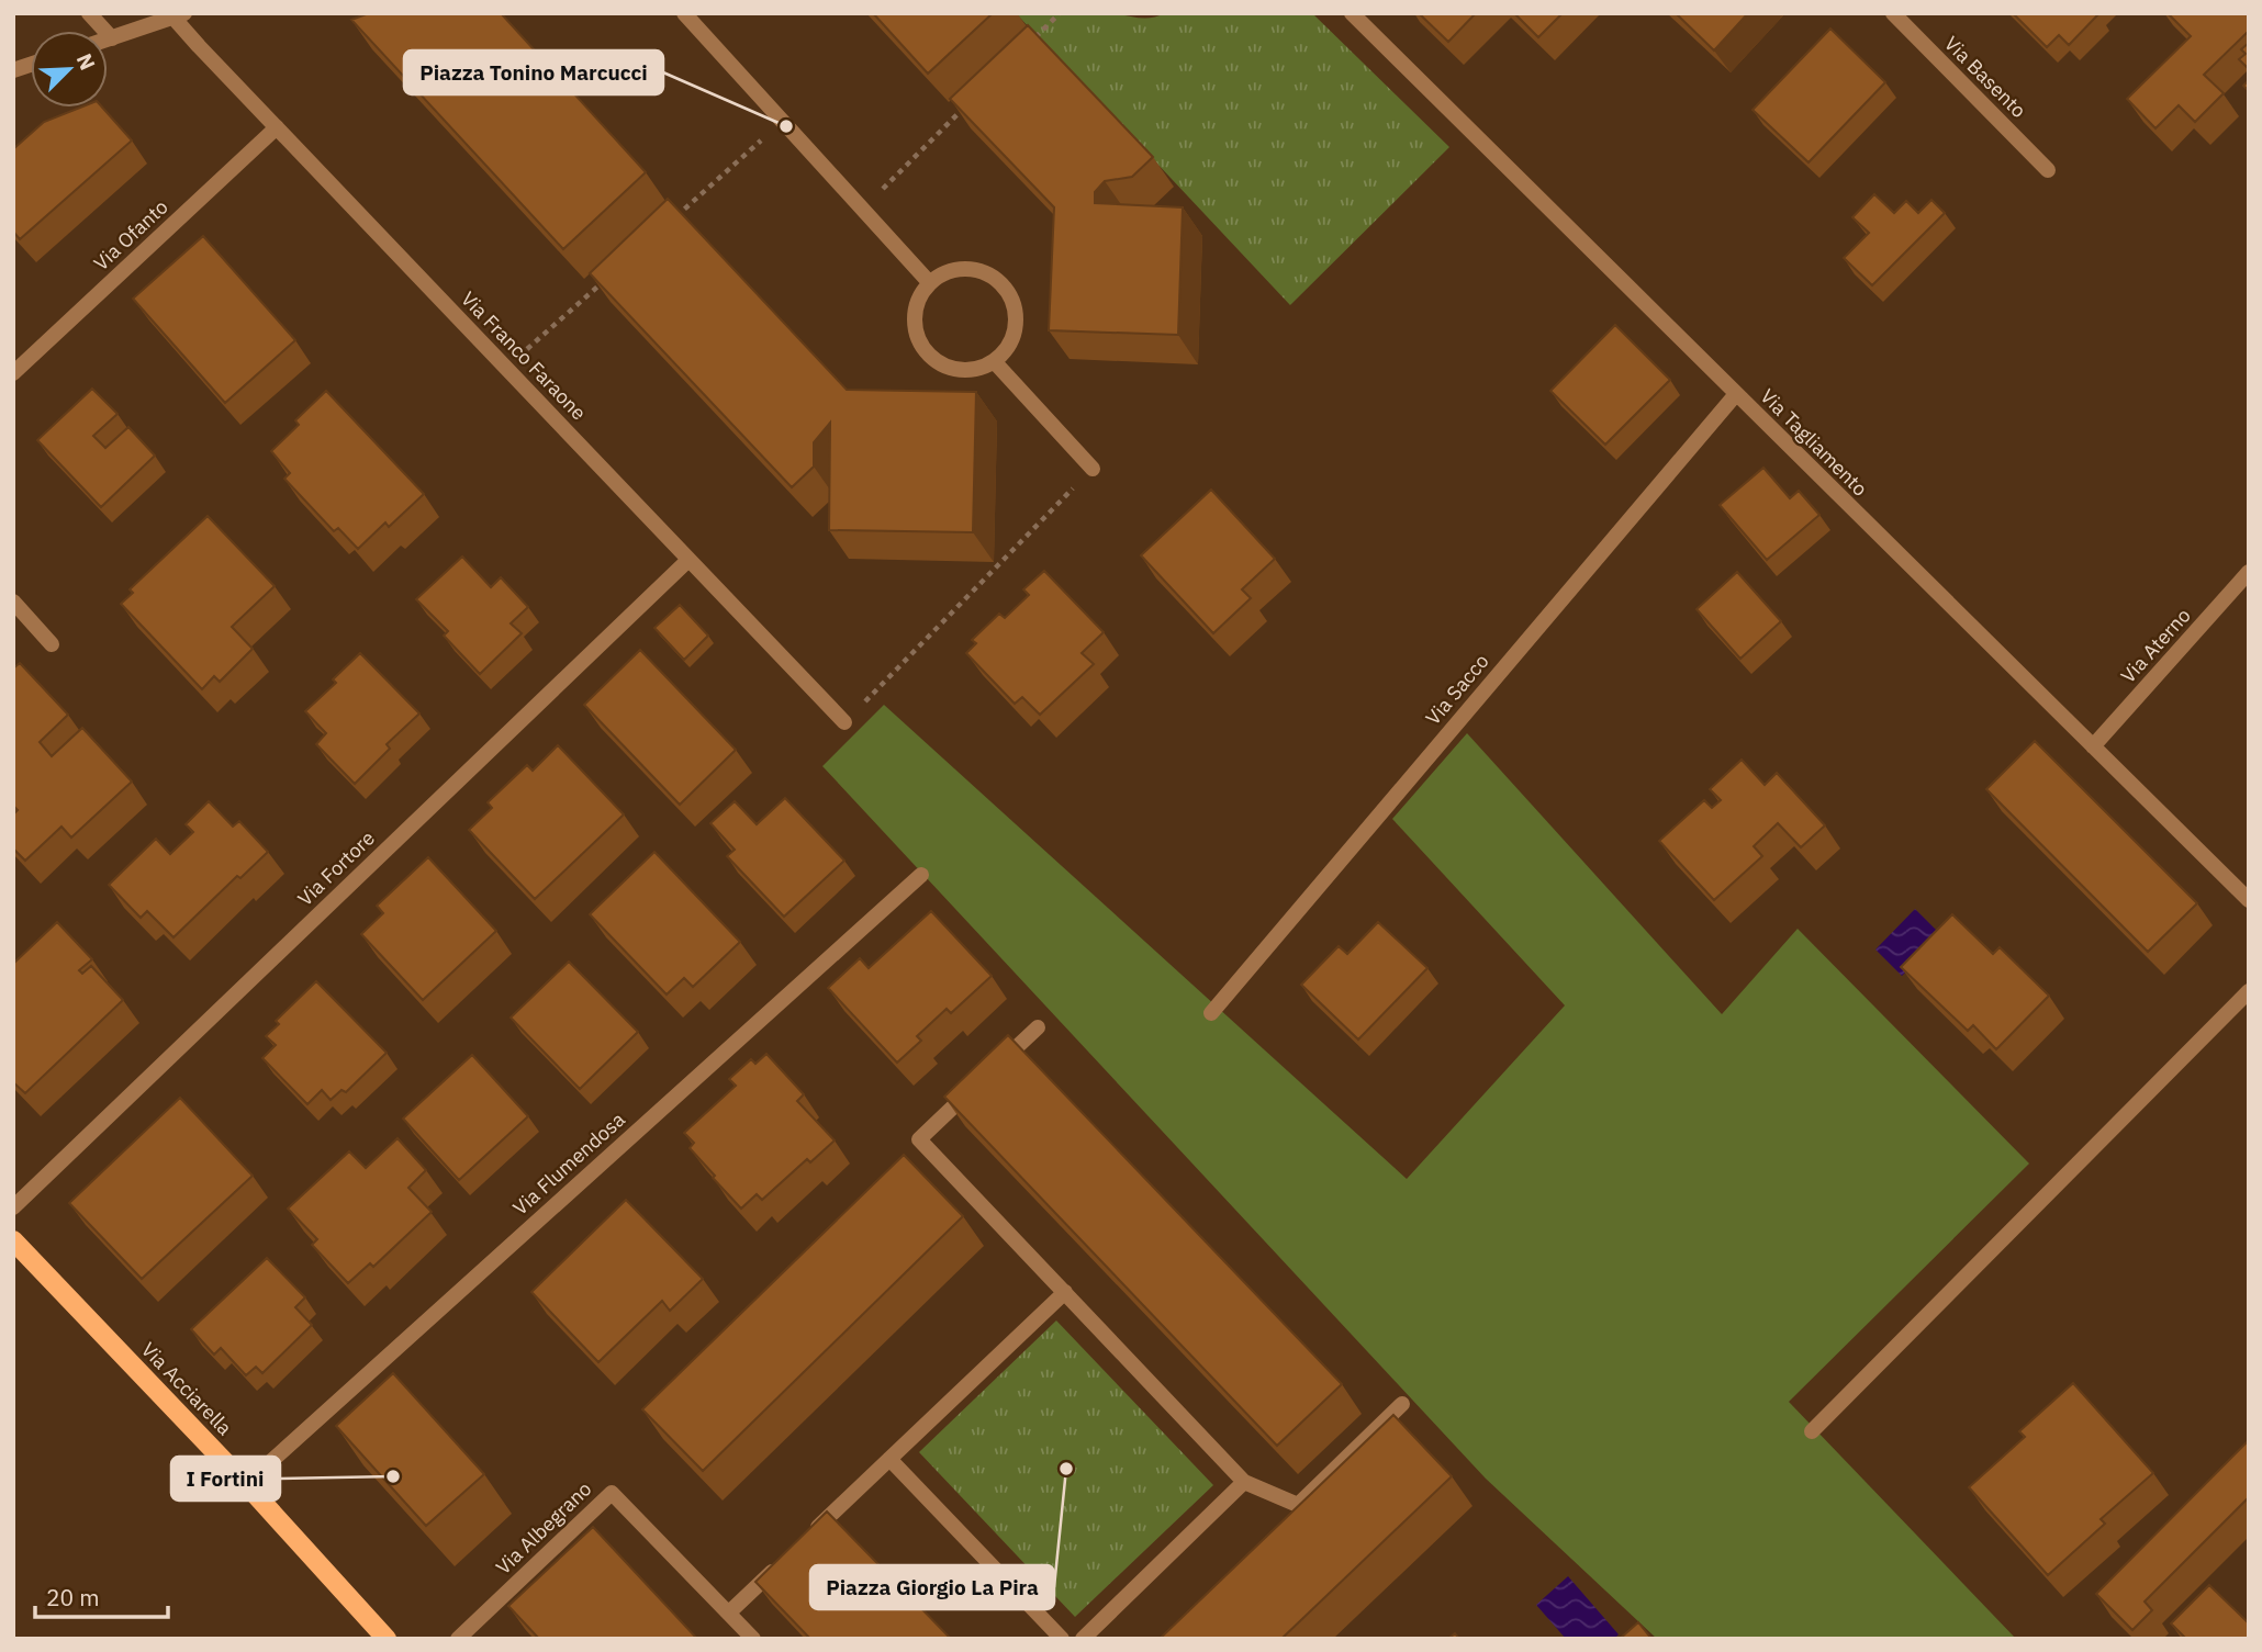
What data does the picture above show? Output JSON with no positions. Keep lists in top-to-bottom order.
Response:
{
  "streets": {
    "main road": ["Via Acciarella"],
    "street": [
      "Via Basento",
      "Via Ofanto",
      "Via Franco Faraone",
      "Via Tagliamento",
      "Via Aterno",
      "Via Sacco",
      "Via Fortore",
      "Via Flumendosa",
      "Via Albegrano"
    ]
  },
  "crossings": [
    ["Via Ofanto", "Via Franco Faraone"],
    ["Via Franco Faraone", "Via Fortore"],
    ["Via Tagliamento", "Via Aterno"],
    ["Via Tagliamento", "Via Sacco"],
    ["Via Flumendosa", "Via Acciarella"]
  ],
  "places": ["Piazza Tonino Marcucci", "Piazza Giorgio La Pira", "I Fortini"],
  "scale_bar": "20 m",
  "north": "top right"
}
